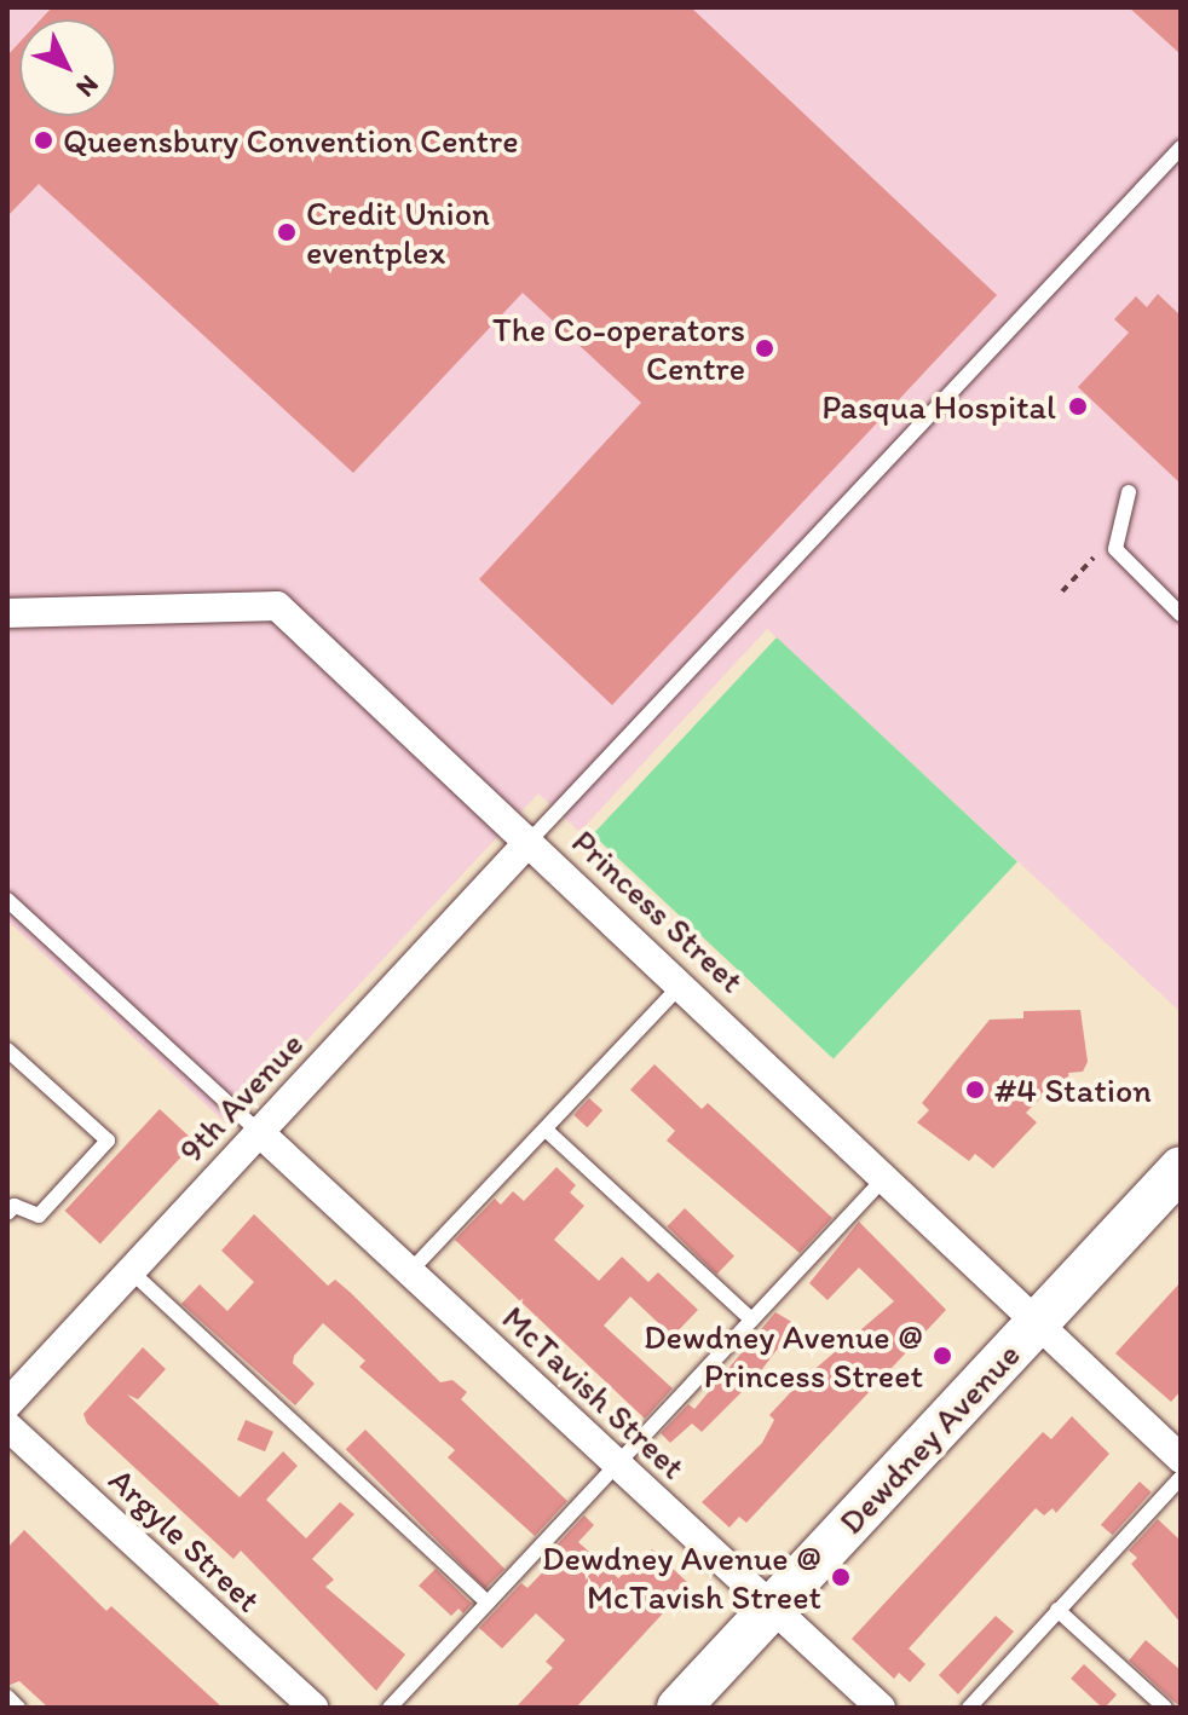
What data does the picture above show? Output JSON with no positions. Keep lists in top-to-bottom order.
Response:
{
  "streets": {
    "main road": ["Dewdney Avenue"],
    "street": [
      "Princess Street",
      "9th Avenue",
      "McTavish Street",
      "Argyle Street"
    ]
  },
  "crossings": [
    ["Princess Street", "9th Avenue"],
    ["Princess Street", "Dewdney Avenue"],
    ["9th Avenue", "McTavish Street"],
    ["McTavish Street", "Dewdney Avenue"]
  ],
  "places": [
    "Queensbury Convention Centre",
    "Credit Union eventplex",
    "The Co-operators Centre",
    "Pasqua Hospital",
    "#4 Station",
    "Dewdney Avenue @ Princess Street",
    "Dewdney Avenue @ McTavish Street"
  ],
  "north": "bottom right"
}
